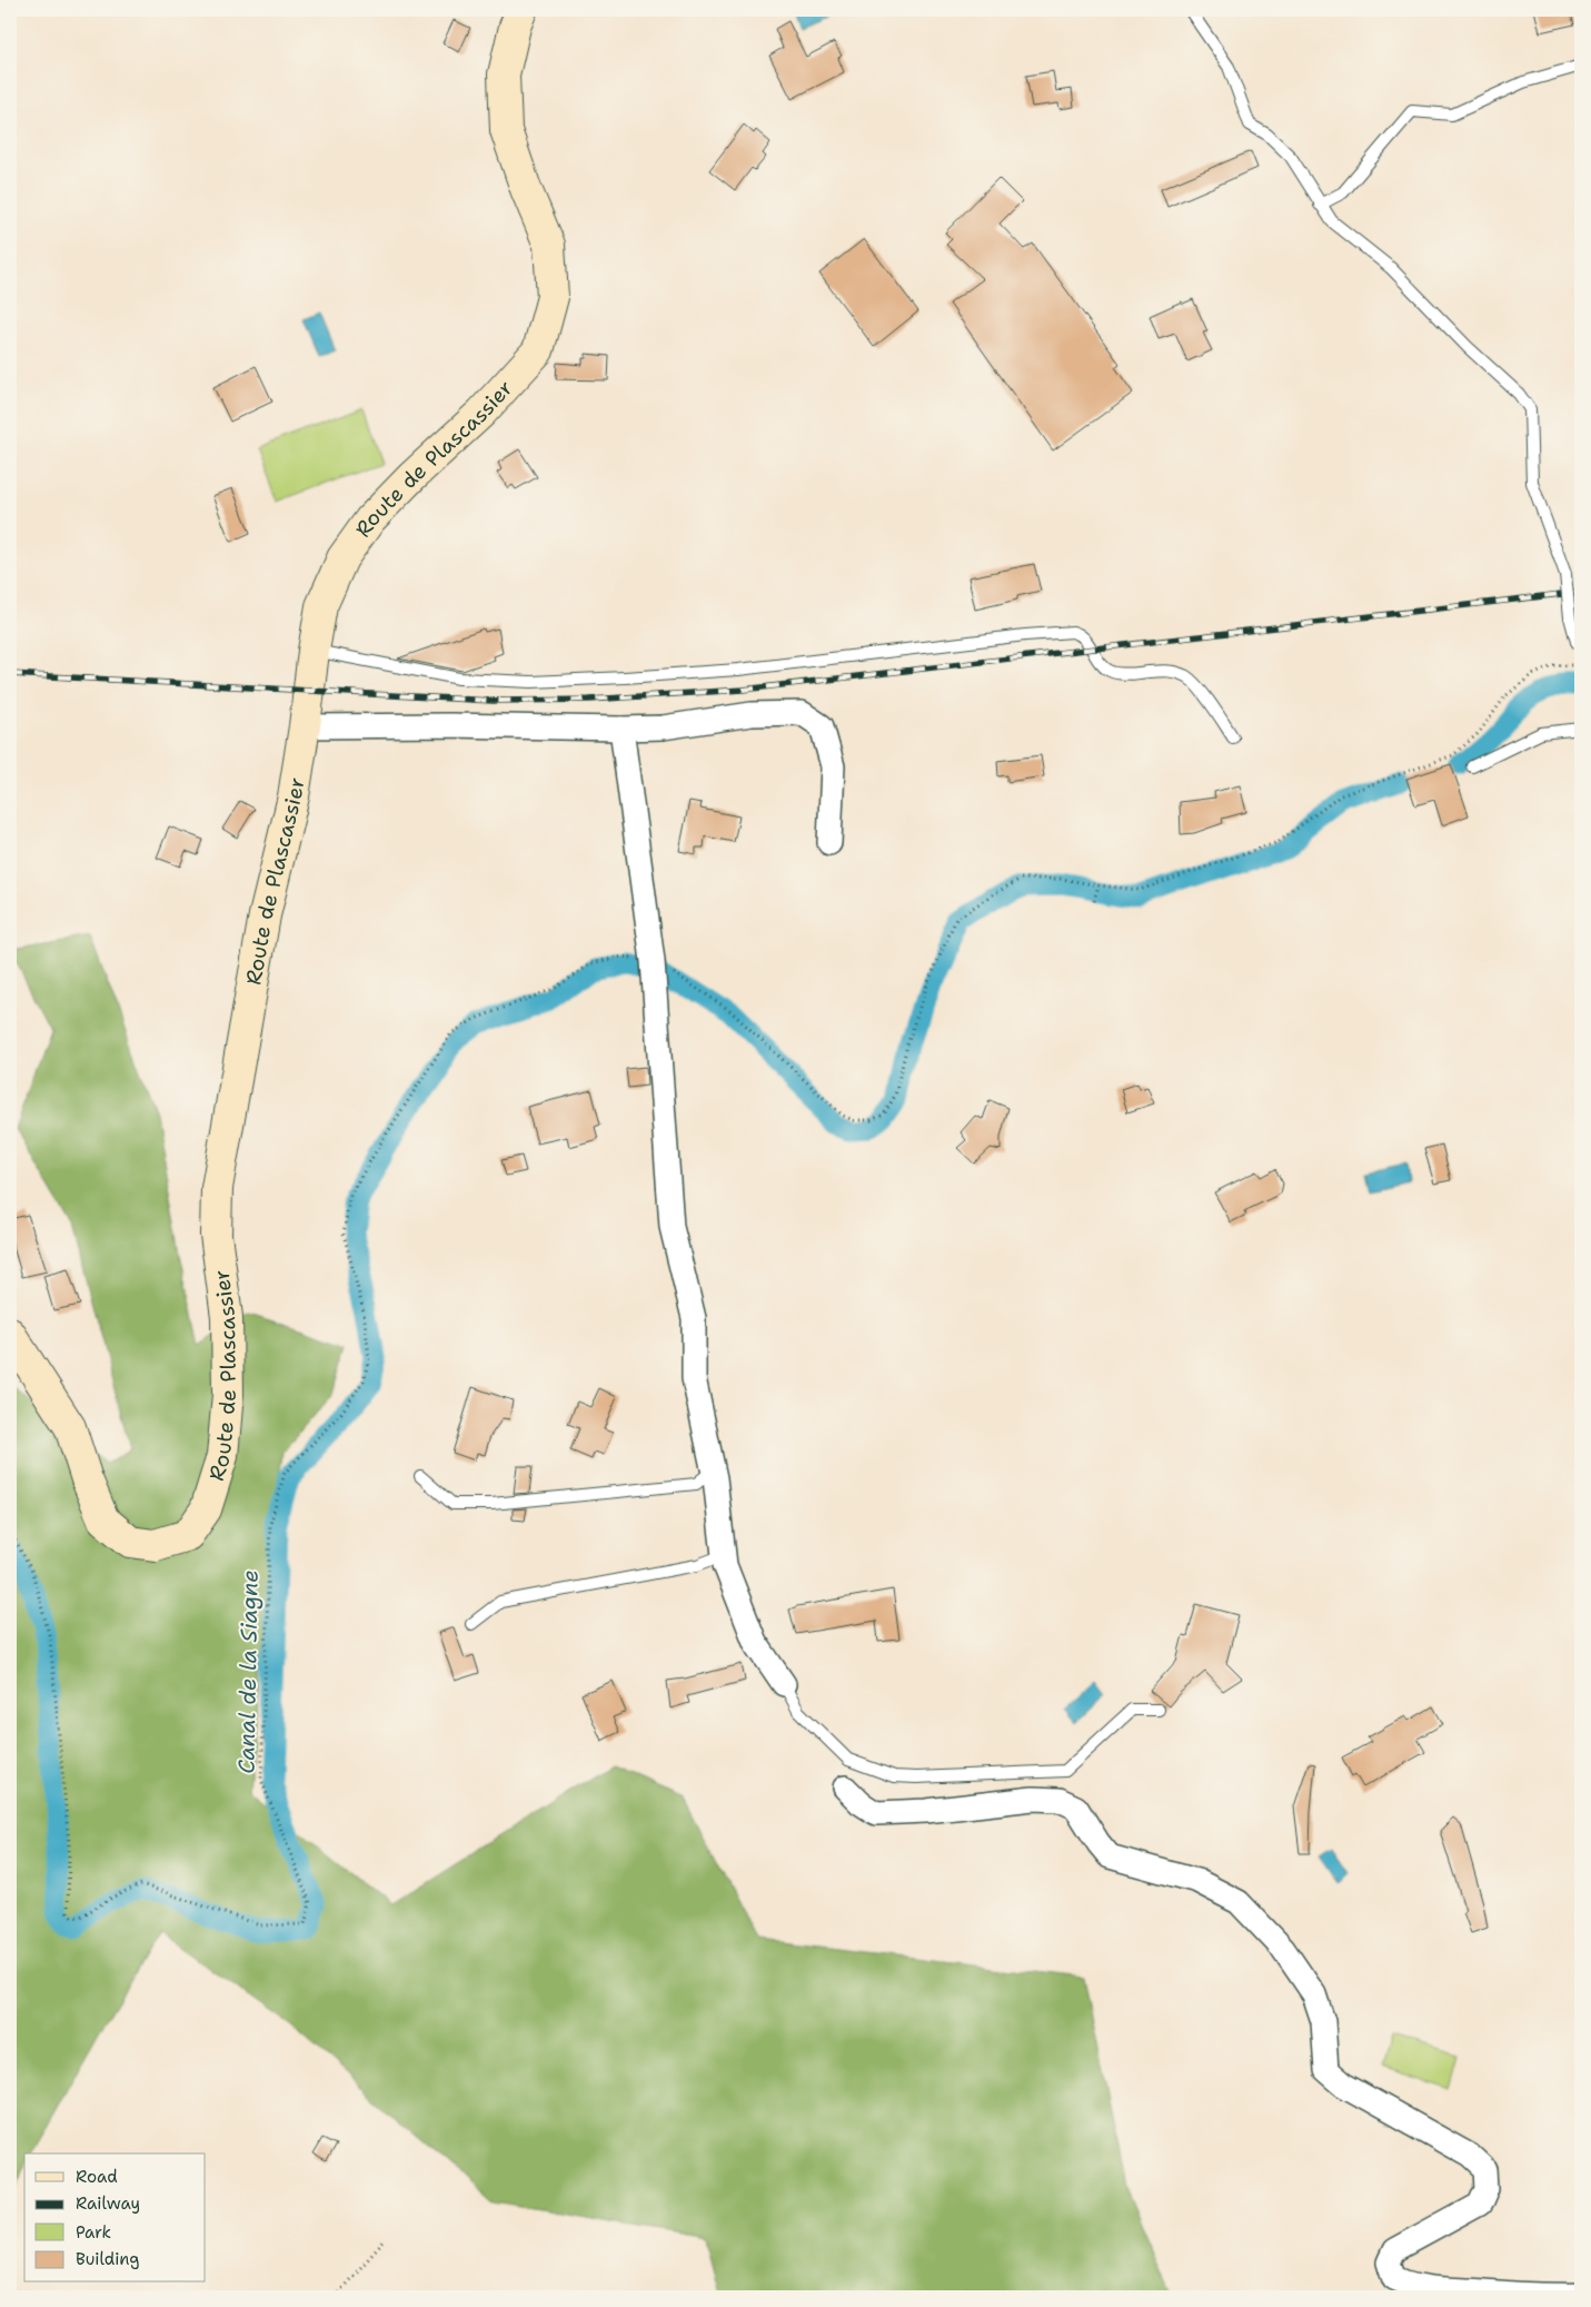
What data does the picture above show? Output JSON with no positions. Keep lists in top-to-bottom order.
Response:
{
  "streets": {
    "street": ["Route de Plascassier"]
  },
  "water": ["Canal de la Siagne"],
  "legend": [
    "Road",
    "Railway",
    "Park",
    "Building"
  ]
}
